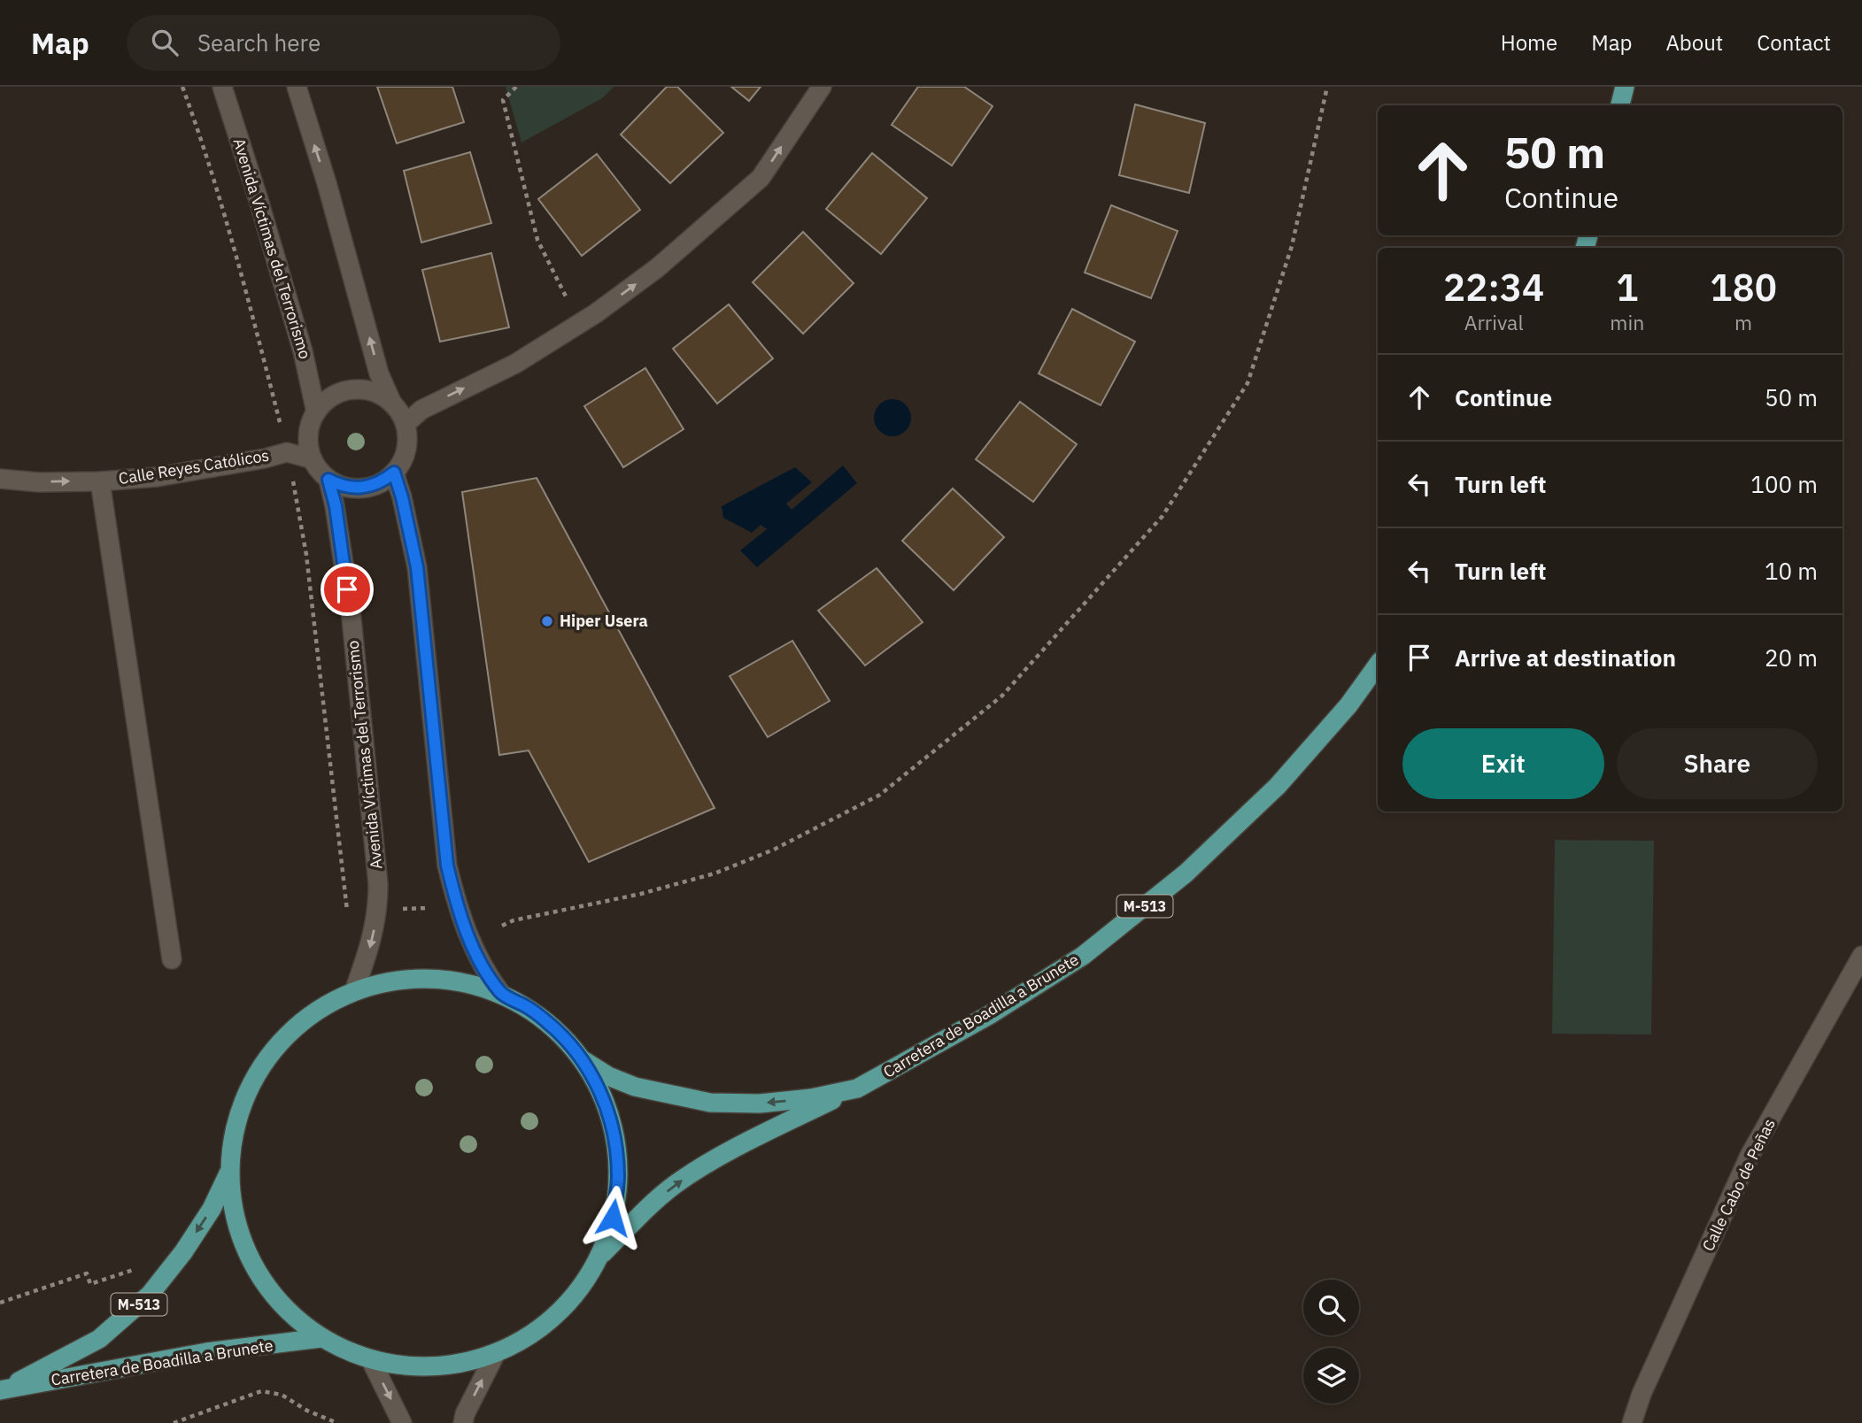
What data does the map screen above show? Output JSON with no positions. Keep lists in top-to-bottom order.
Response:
{
  "streets": {
    "main road": ["M-513", "Carretera de Boadilla a Brunete"],
    "street": ["Avenida Víctimas del Terrorismo", "Calle Reyes Católicos", "Calle Cabo de Peñas"]
  },
  "crossings": [
    ["Avenida Víctimas del Terrorismo", "Calle Reyes Católicos"]
  ],
  "places": ["Hiper Usera"],
  "page": {
    "header": "Map",
    "search": "Search here",
    "nav": [
      "Home",
      "Map",
      "About",
      "Contact"
    ],
    "turn": ["50 m", "Continue"],
    "eta": [
      "22:34",
      "Arrival",
      "1",
      "min",
      "180",
      "m"
    ],
    "list": [
      {
        "name": "Continue",
        "value": "50 m"
      },
      {
        "name": "Turn left",
        "value": "100 m"
      },
      {
        "name": "Turn left",
        "value": "10 m"
      },
      {
        "name": "Arrive at destination",
        "value": "20 m"
      }
    ],
    "buttons": ["Exit", "Share"]
  }
}
